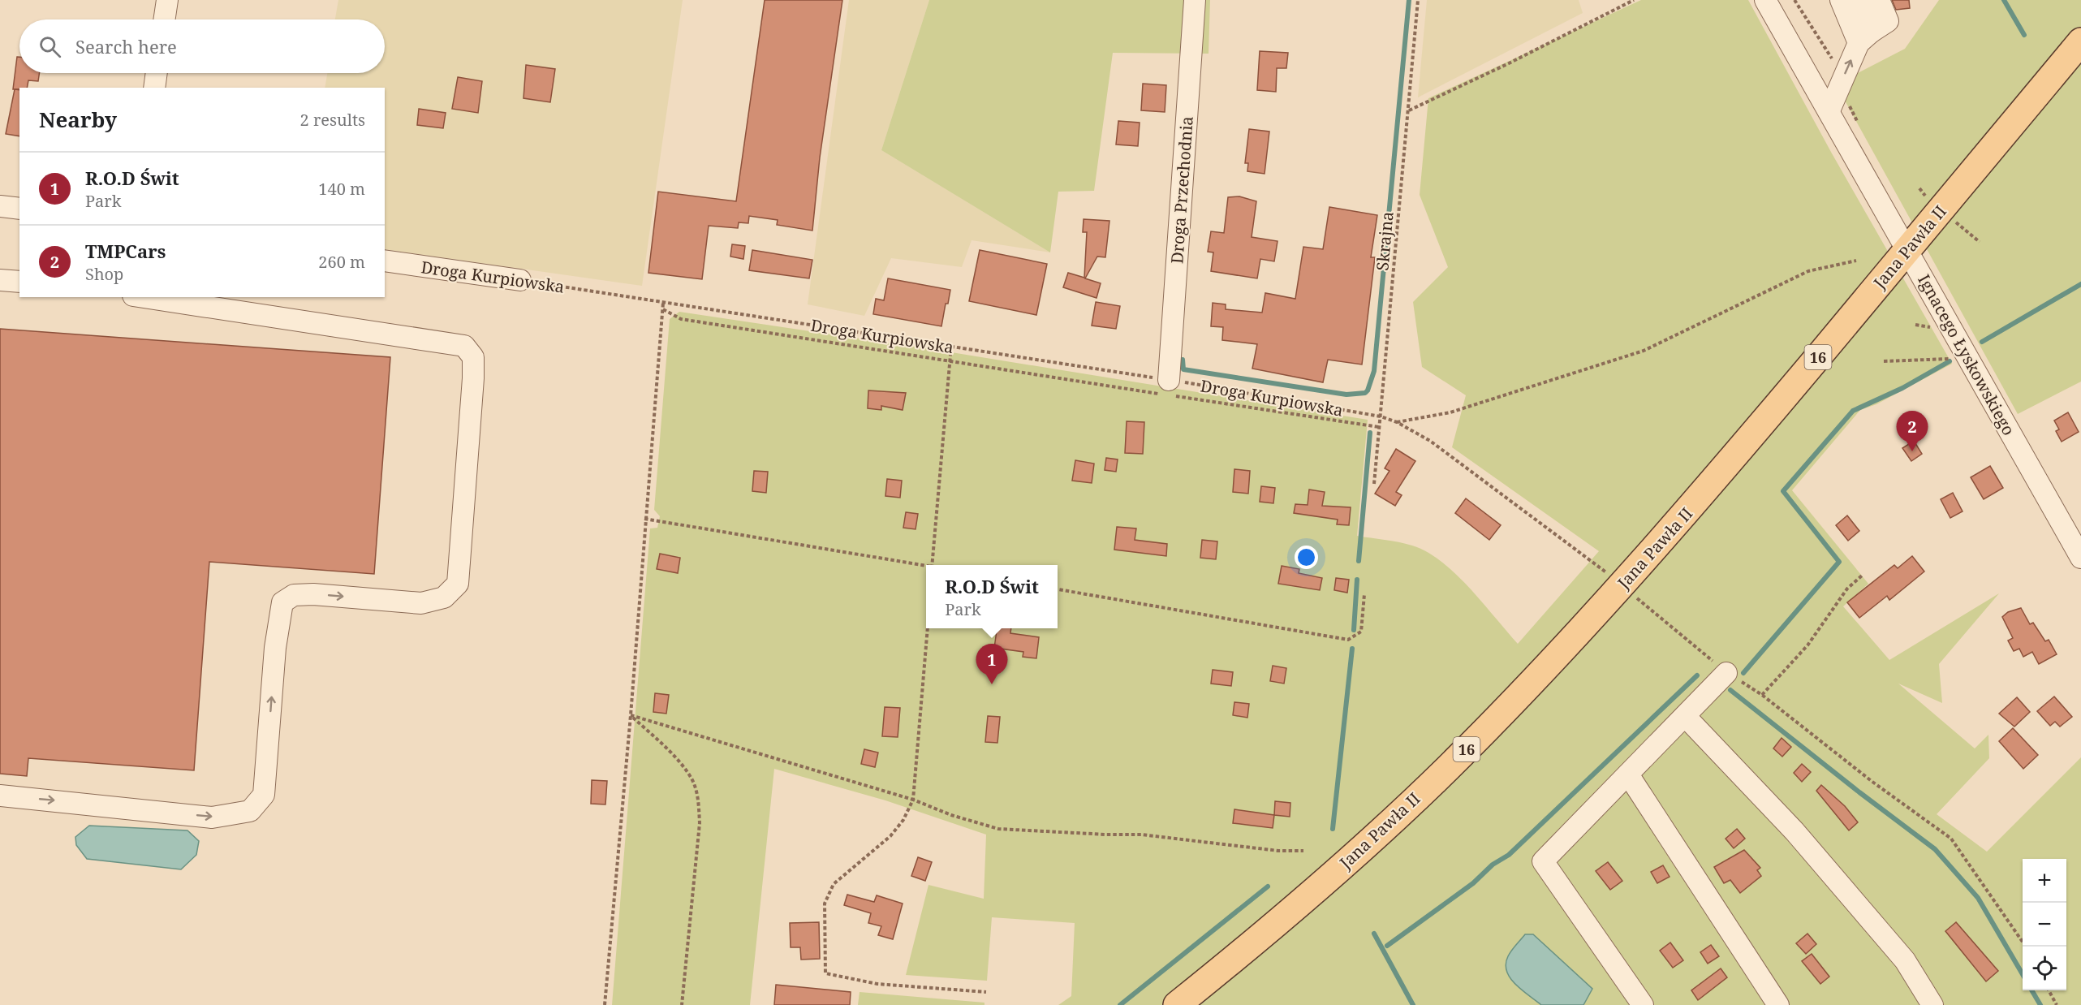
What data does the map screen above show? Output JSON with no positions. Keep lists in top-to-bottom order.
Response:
{
  "streets": {
    "main road": ["Jana Pawła II", "16"],
    "street": ["Droga Przechodnia", "Droga Kurpiowska", "Ignacego Łyskowskiego"],
    "path": ["Skrajna"]
  },
  "crossings": [
    ["Droga Przechodnia", "Droga Kurpiowska"],
    ["Skrajna", "Droga Kurpiowska"],
    ["Jana Pawła II", "Ignacego Łyskowskiego"]
  ],
  "page": {
    "search": "Search here",
    "heading": ["Nearby", "2 results"],
    "list": [
      {
        "mark": "1",
        "name": "R.O.D Świt",
        "note": "Park",
        "value": "140 m"
      },
      {
        "mark": "2",
        "name": "TMPCars",
        "note": "Shop",
        "value": "260 m"
      }
    ],
    "pins": ["2", "1"],
    "popup": ["R.O.D Świt", "Park"],
    "map_buttons": ["+", "−"]
  }
}
